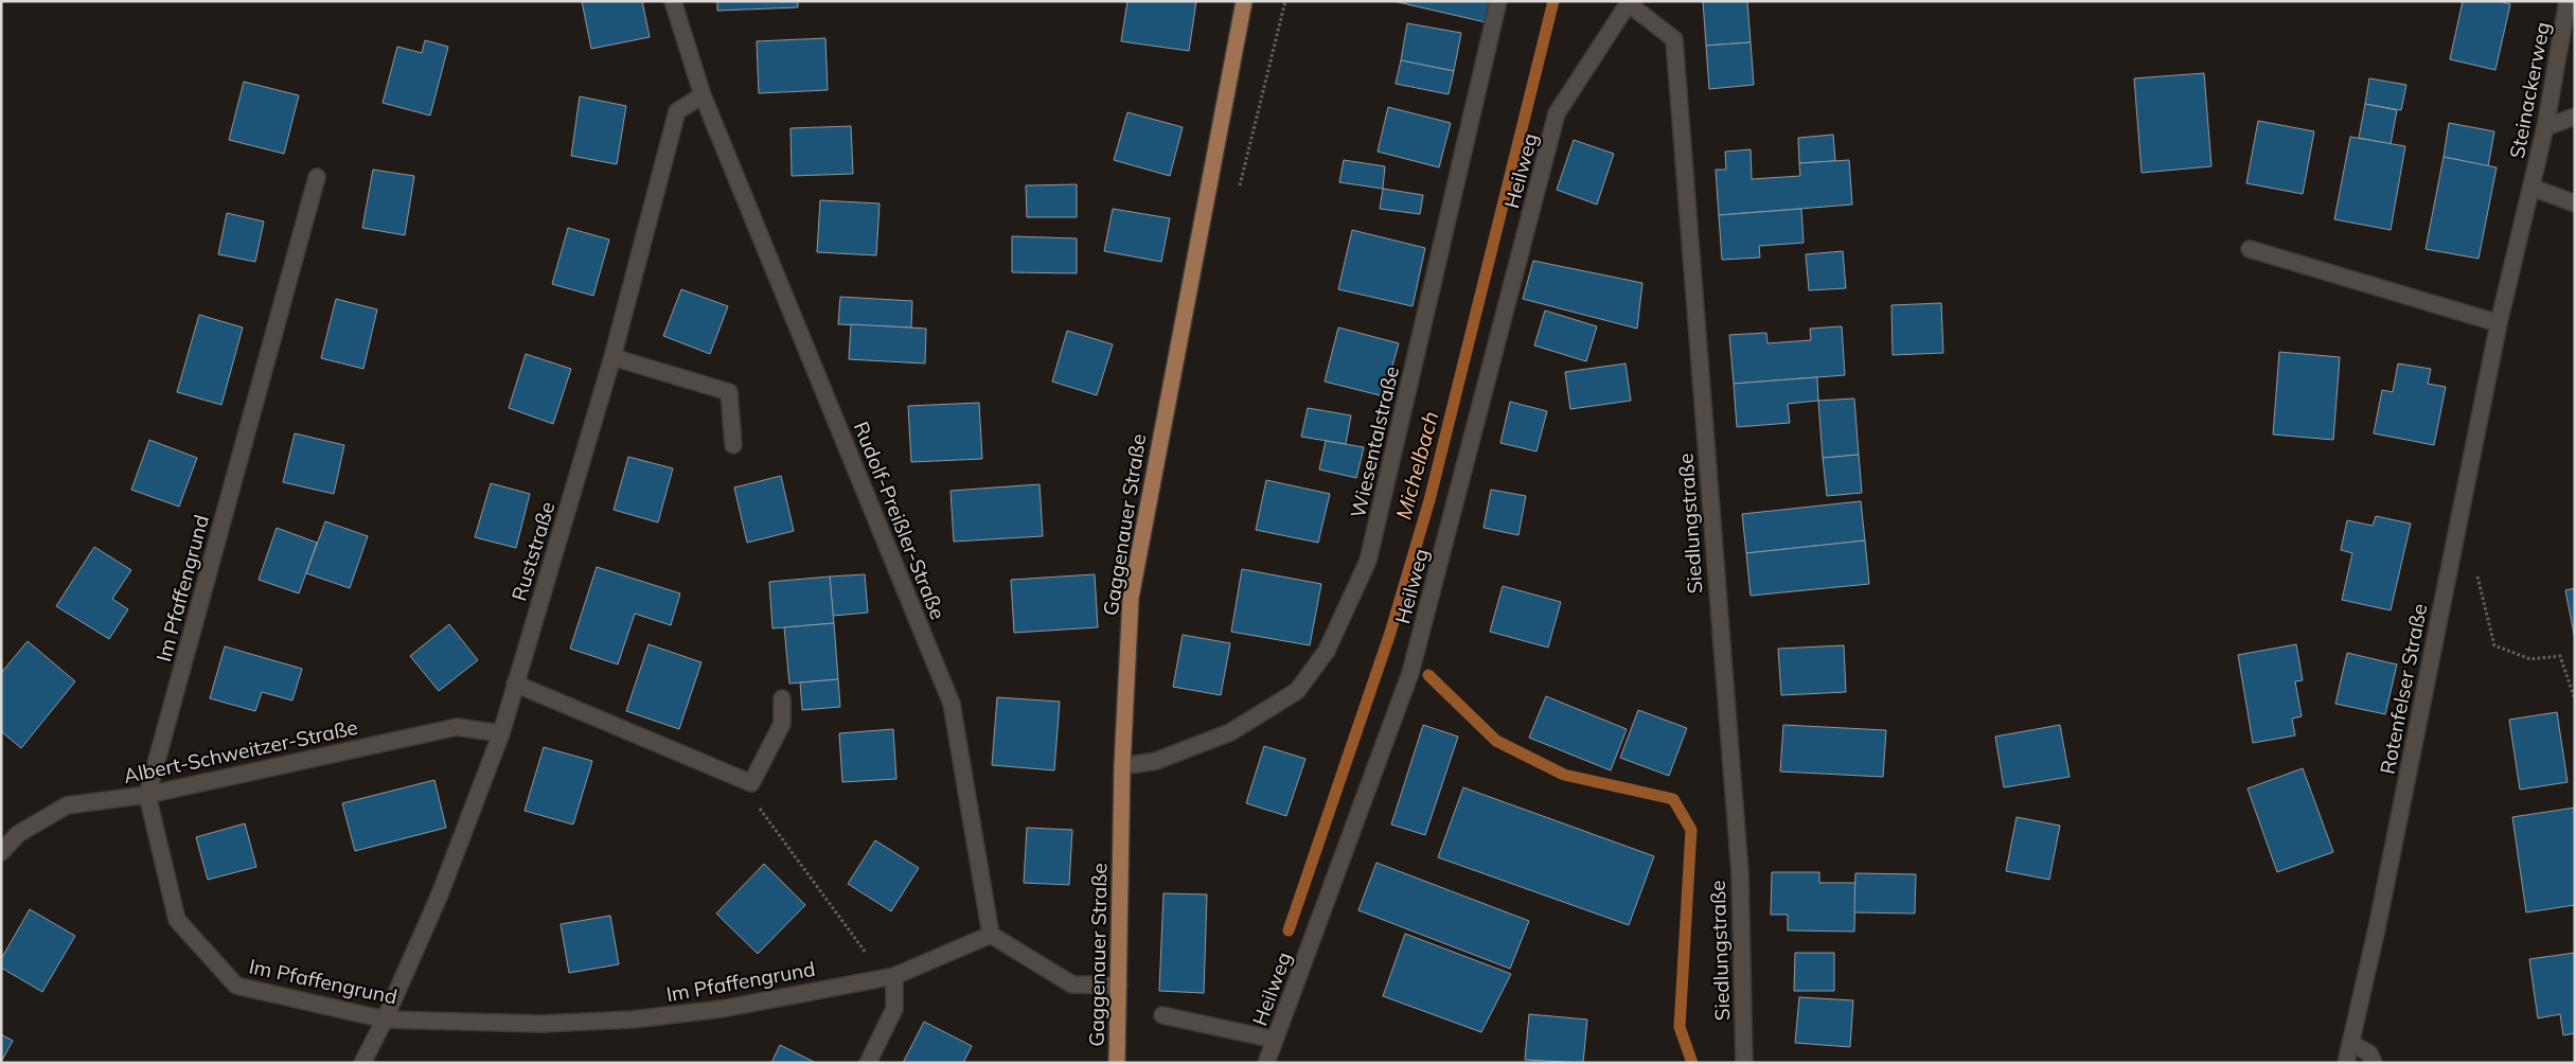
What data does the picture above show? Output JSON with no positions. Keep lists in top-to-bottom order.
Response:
{
  "streets": {
    "main road": ["Gaggenauer Straße"],
    "street": [
      "Steinackerweg",
      "Heilweg",
      "Wiesentalstraße",
      "Rudolf-Preißler-Straße",
      "Siedlungstraße",
      "Ruststraße",
      "Im Pfaffengrund",
      "Rotenfelser Straße",
      "Albert-Schweitzer-Straße"
    ]
  },
  "crossings": [
    ["Steinackerweg", "Rotenfelser Straße"],
    ["Heilweg", "Siedlungstraße"],
    ["Wiesentalstraße", "Gaggenauer Straße"],
    ["Rudolf-Preißler-Straße", "Ruststraße"],
    ["Rudolf-Preißler-Straße", "Im Pfaffengrund"],
    ["Ruststraße", "Im Pfaffengrund"],
    ["Ruststraße", "Albert-Schweitzer-Straße"],
    ["Im Pfaffengrund", "Albert-Schweitzer-Straße"]
  ],
  "water": ["Michelbach"]
}
